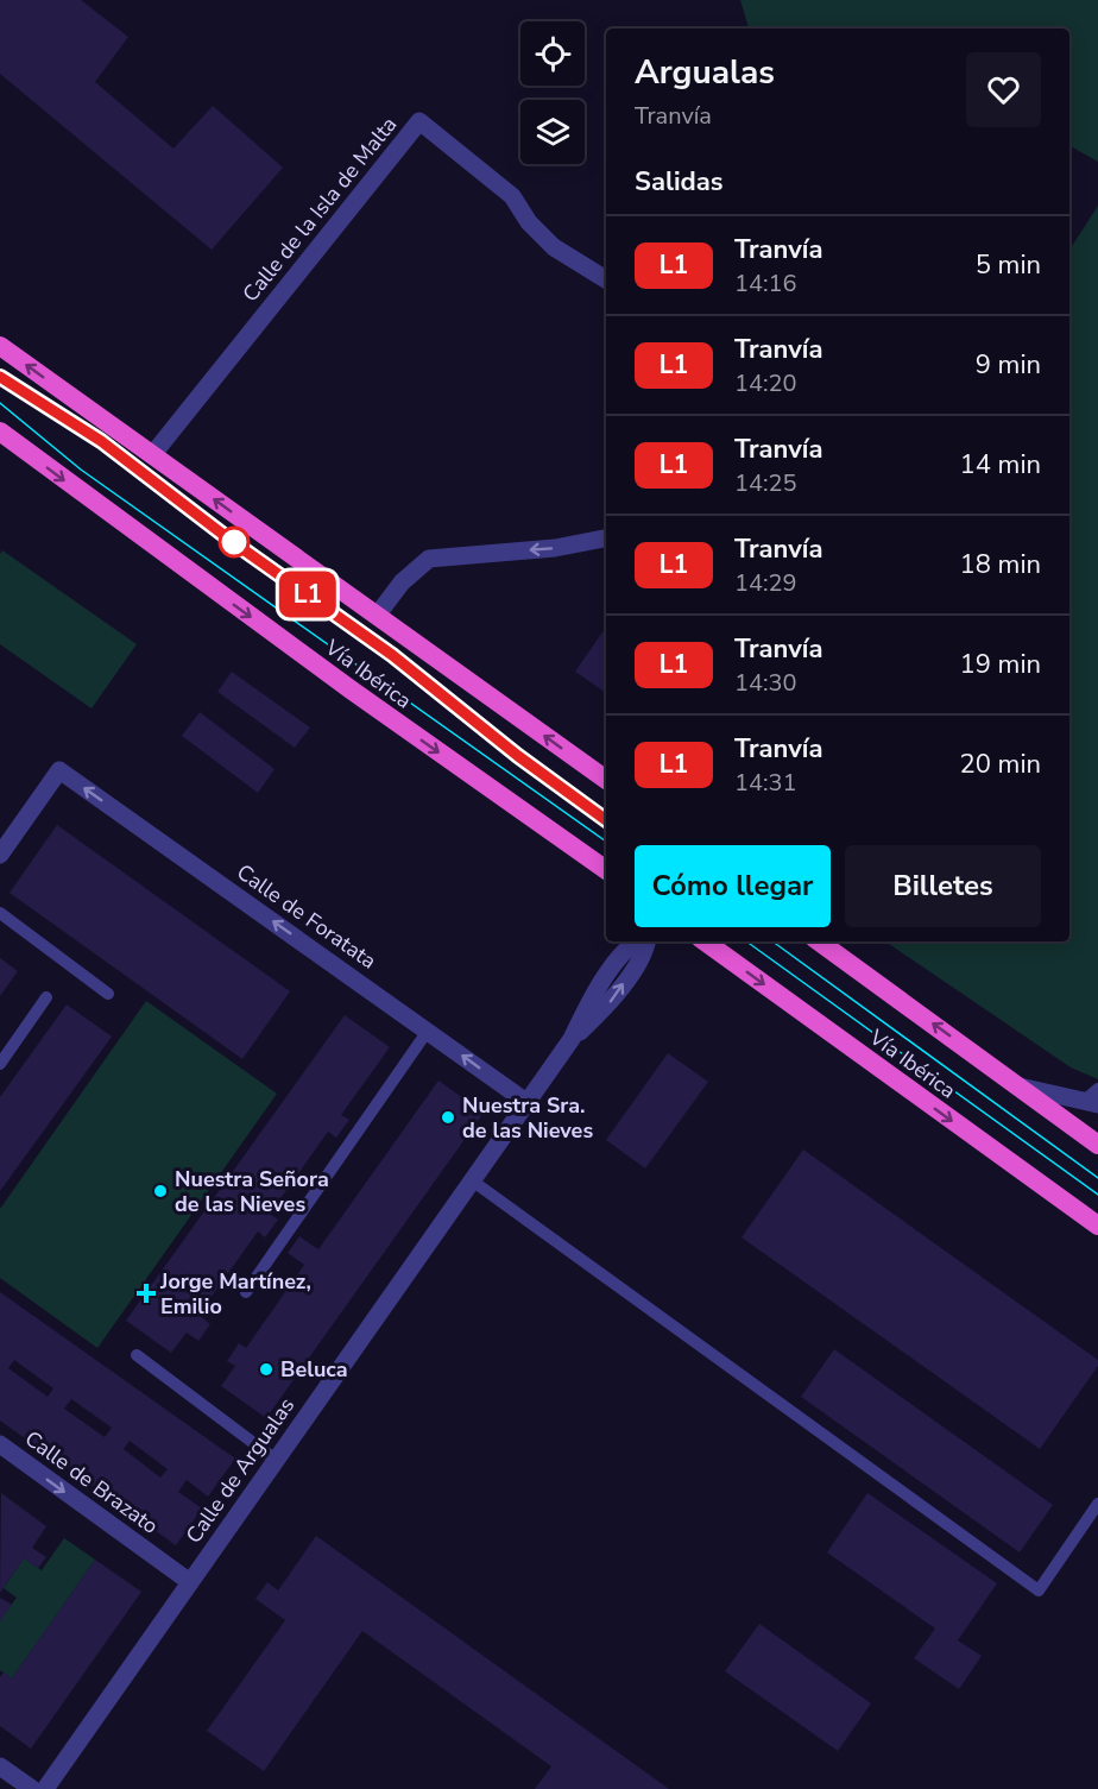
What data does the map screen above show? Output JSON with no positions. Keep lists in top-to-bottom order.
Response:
{
  "streets": {
    "highway": ["Vía Ibérica"],
    "street": [
      "Calle de la Isla de Malta",
      "Calle de Foratata",
      "Calle de Argualas",
      "Calle de Brazato"
    ]
  },
  "crossings": [
    ["Calle de Foratata", "Calle de Argualas"],
    ["Calle de Argualas", "Calle de Brazato"]
  ],
  "one_way": ["Calle de Foratata", "Calle de Brazato"],
  "places": {
    "other": ["Nuestra Sra. de las Nieves", "Nuestra Señora de las Nieves", "Beluca"],
    "health": ["Jorge Martínez, Emilio"]
  },
  "lines": ["tram line L1"],
  "page": {
    "on_map": "L1",
    "heading": [
      ["Argualas", "Tranvía"],
      "Salidas"
    ],
    "list": [
      {
        "mark": "L1",
        "name": "Tranvía",
        "note": "14:16",
        "value": "5 min"
      },
      {
        "mark": "L1",
        "name": "Tranvía",
        "note": "14:20",
        "value": "9 min"
      },
      {
        "mark": "L1",
        "name": "Tranvía",
        "note": "14:25",
        "value": "14 min"
      },
      {
        "mark": "L1",
        "name": "Tranvía",
        "note": "14:29",
        "value": "18 min"
      },
      {
        "mark": "L1",
        "name": "Tranvía",
        "note": "14:30",
        "value": "19 min"
      },
      {
        "mark": "L1",
        "name": "Tranvía",
        "note": "14:31",
        "value": "20 min"
      }
    ],
    "buttons": ["Cómo llegar", "Billetes"]
  }
}
